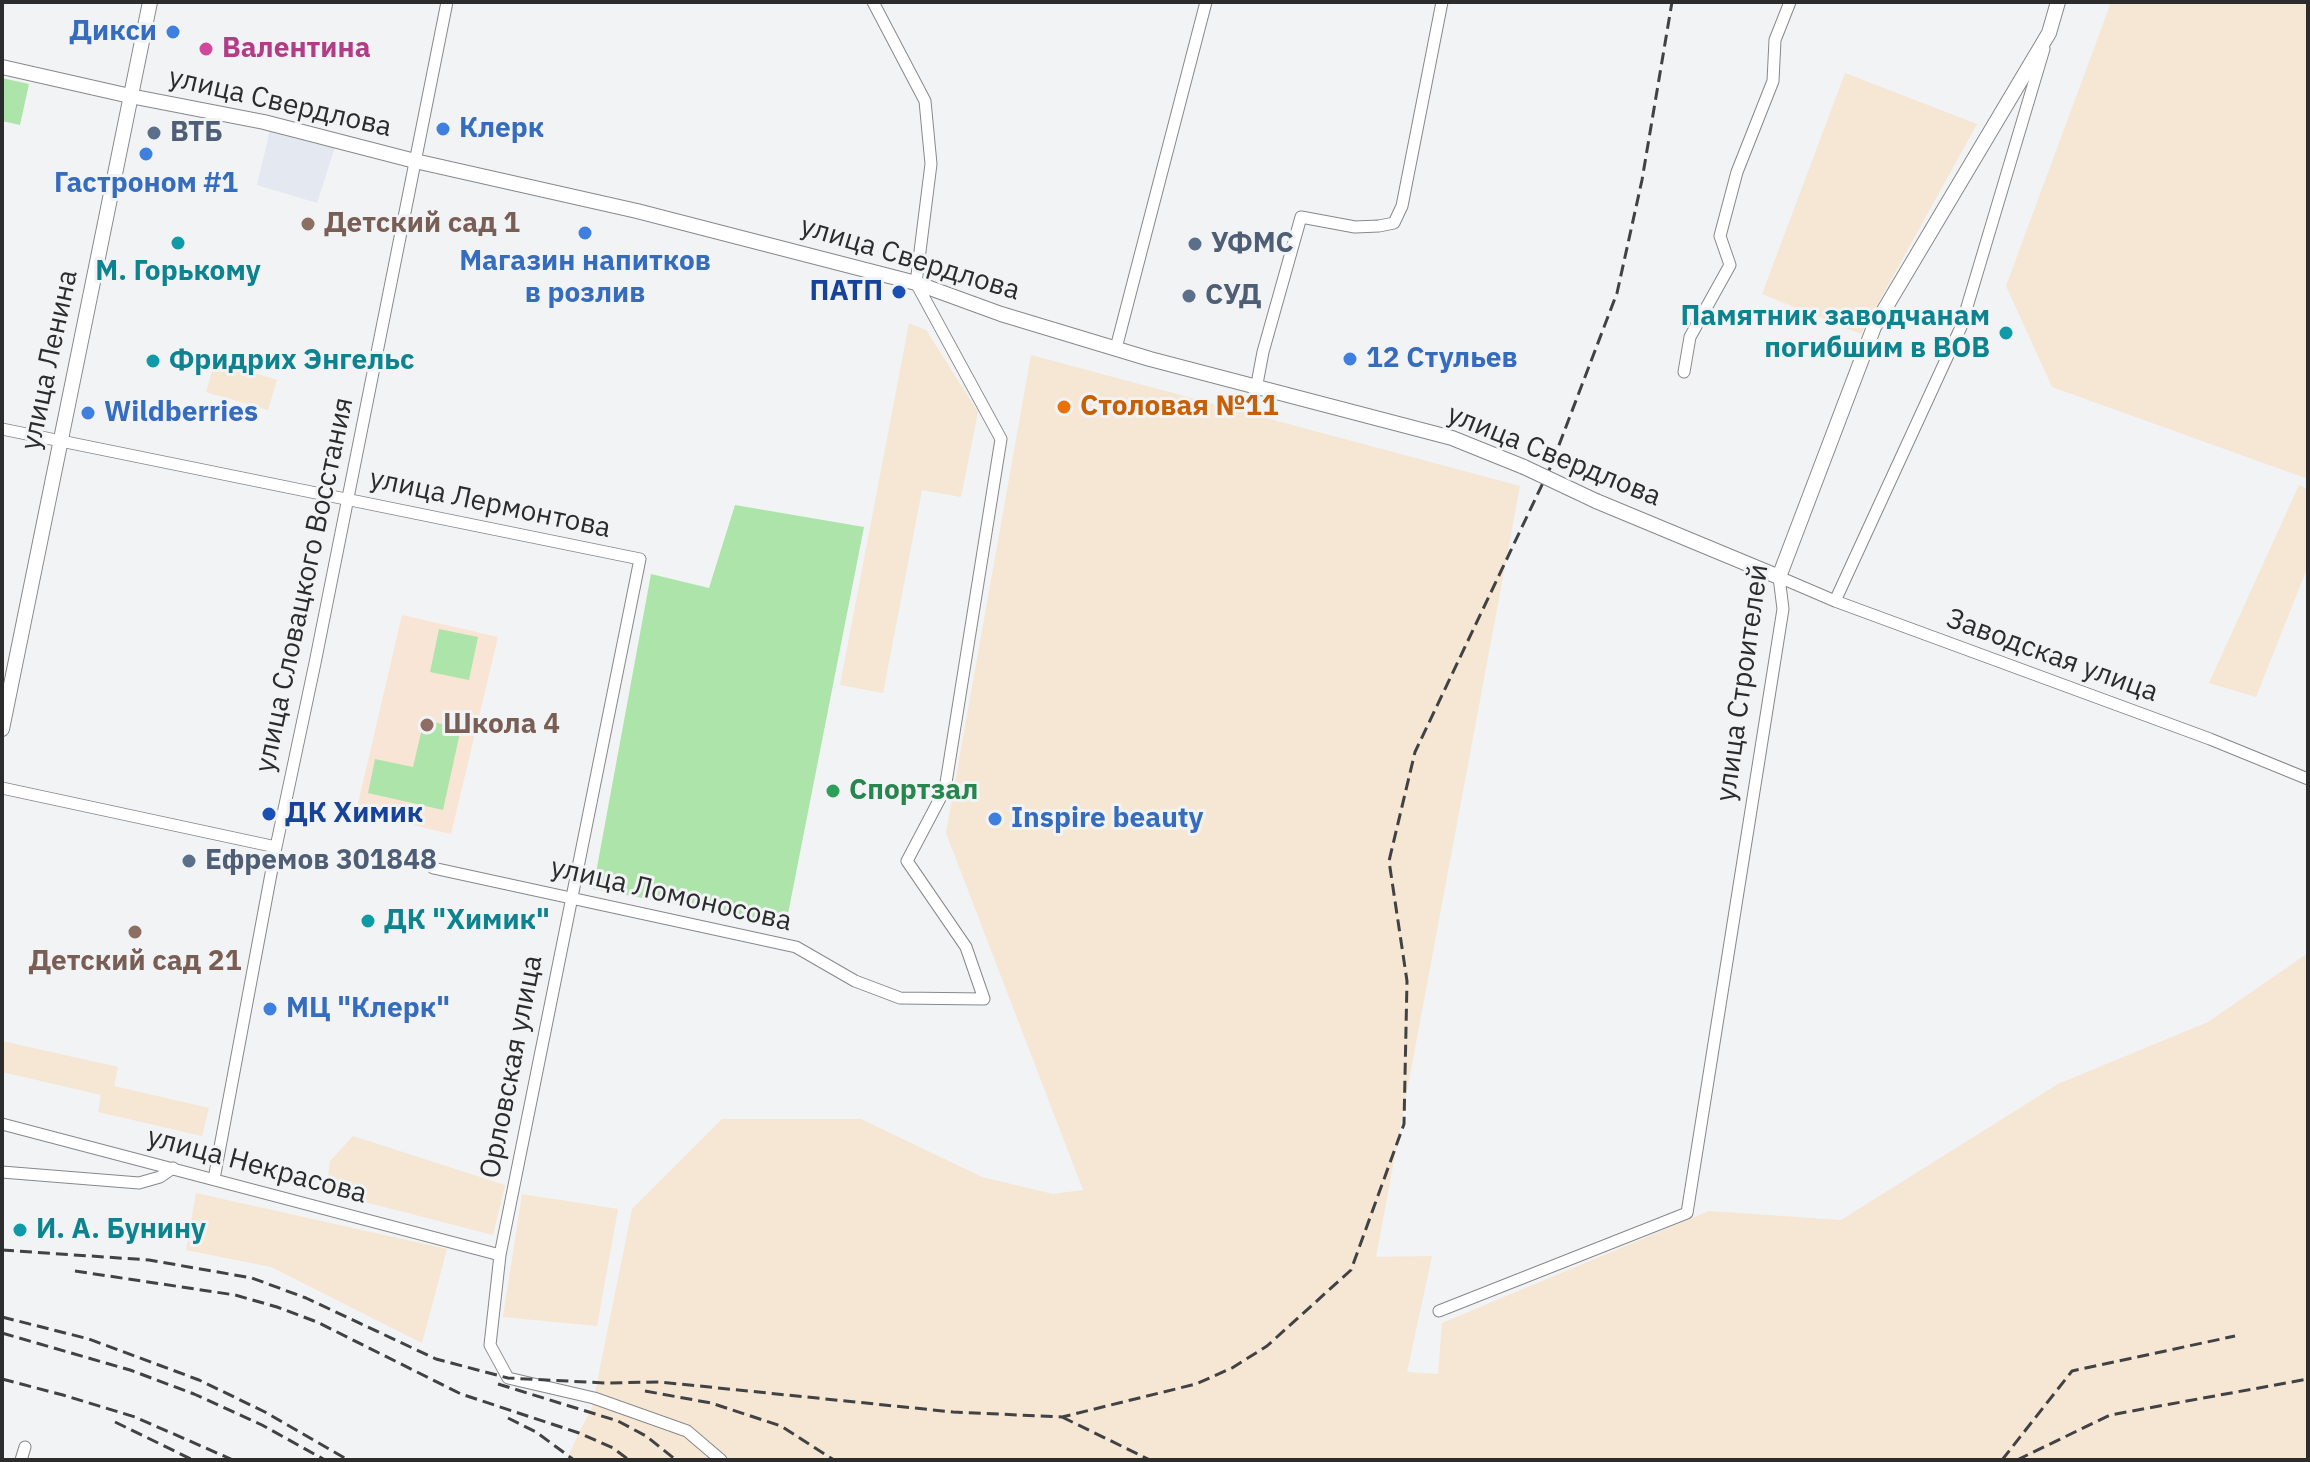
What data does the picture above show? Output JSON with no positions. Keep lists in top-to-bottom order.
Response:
{
  "streets": {
    "main road": ["улица Свердлова", "улица Ленина", "улица Строителей"],
    "street": [
      "улица Лермонтова",
      "улица Словацкого Восстания",
      "Заводская улица",
      "улица Ломоносова",
      "Орловская улица",
      "улица Некрасова"
    ]
  },
  "crossings": [
    ["улица Свердлова", "улица Ленина"],
    ["улица Свердлова", "улица Словацкого Восстания"],
    ["улица Свердлова", "Заводская улица"],
    ["улица Свердлова", "улица Строителей"],
    ["улица Свердлова", "улица Ломоносова"],
    ["улица Ленина", "улица Лермонтова"],
    ["улица Лермонтова", "улица Словацкого Восстания"],
    ["улица Лермонтова", "Орловская улица"],
    ["улица Словацкого Восстания", "улица Некрасова"],
    ["Заводская улица", "улица Строителей"],
    ["улица Ломоносова", "Орловская улица"],
    ["Орловская улица", "улица Некрасова"]
  ],
  "places": [
    "Дикси",
    "Валентина",
    "Клерк",
    "ВТБ",
    "Гастроном #1",
    "Детский сад 1",
    "Магазин напитков в розлив",
    "М. Горькому",
    "УФМС",
    "ПАТП",
    "СУД",
    "Памятник заводчанам погибшим в ВОВ",
    "12 Стульев",
    "Фридрих Энгельс",
    "Столовая №11",
    "Wildberries",
    "Школа 4",
    "Спортзал",
    "ДК Химик",
    "Inspire beauty",
    "Ефремов 301848",
    "ДК \"Химик\"",
    "Детский сад 21",
    "МЦ \"Клерк\"",
    "И. А. Бунину"
  ]
}
